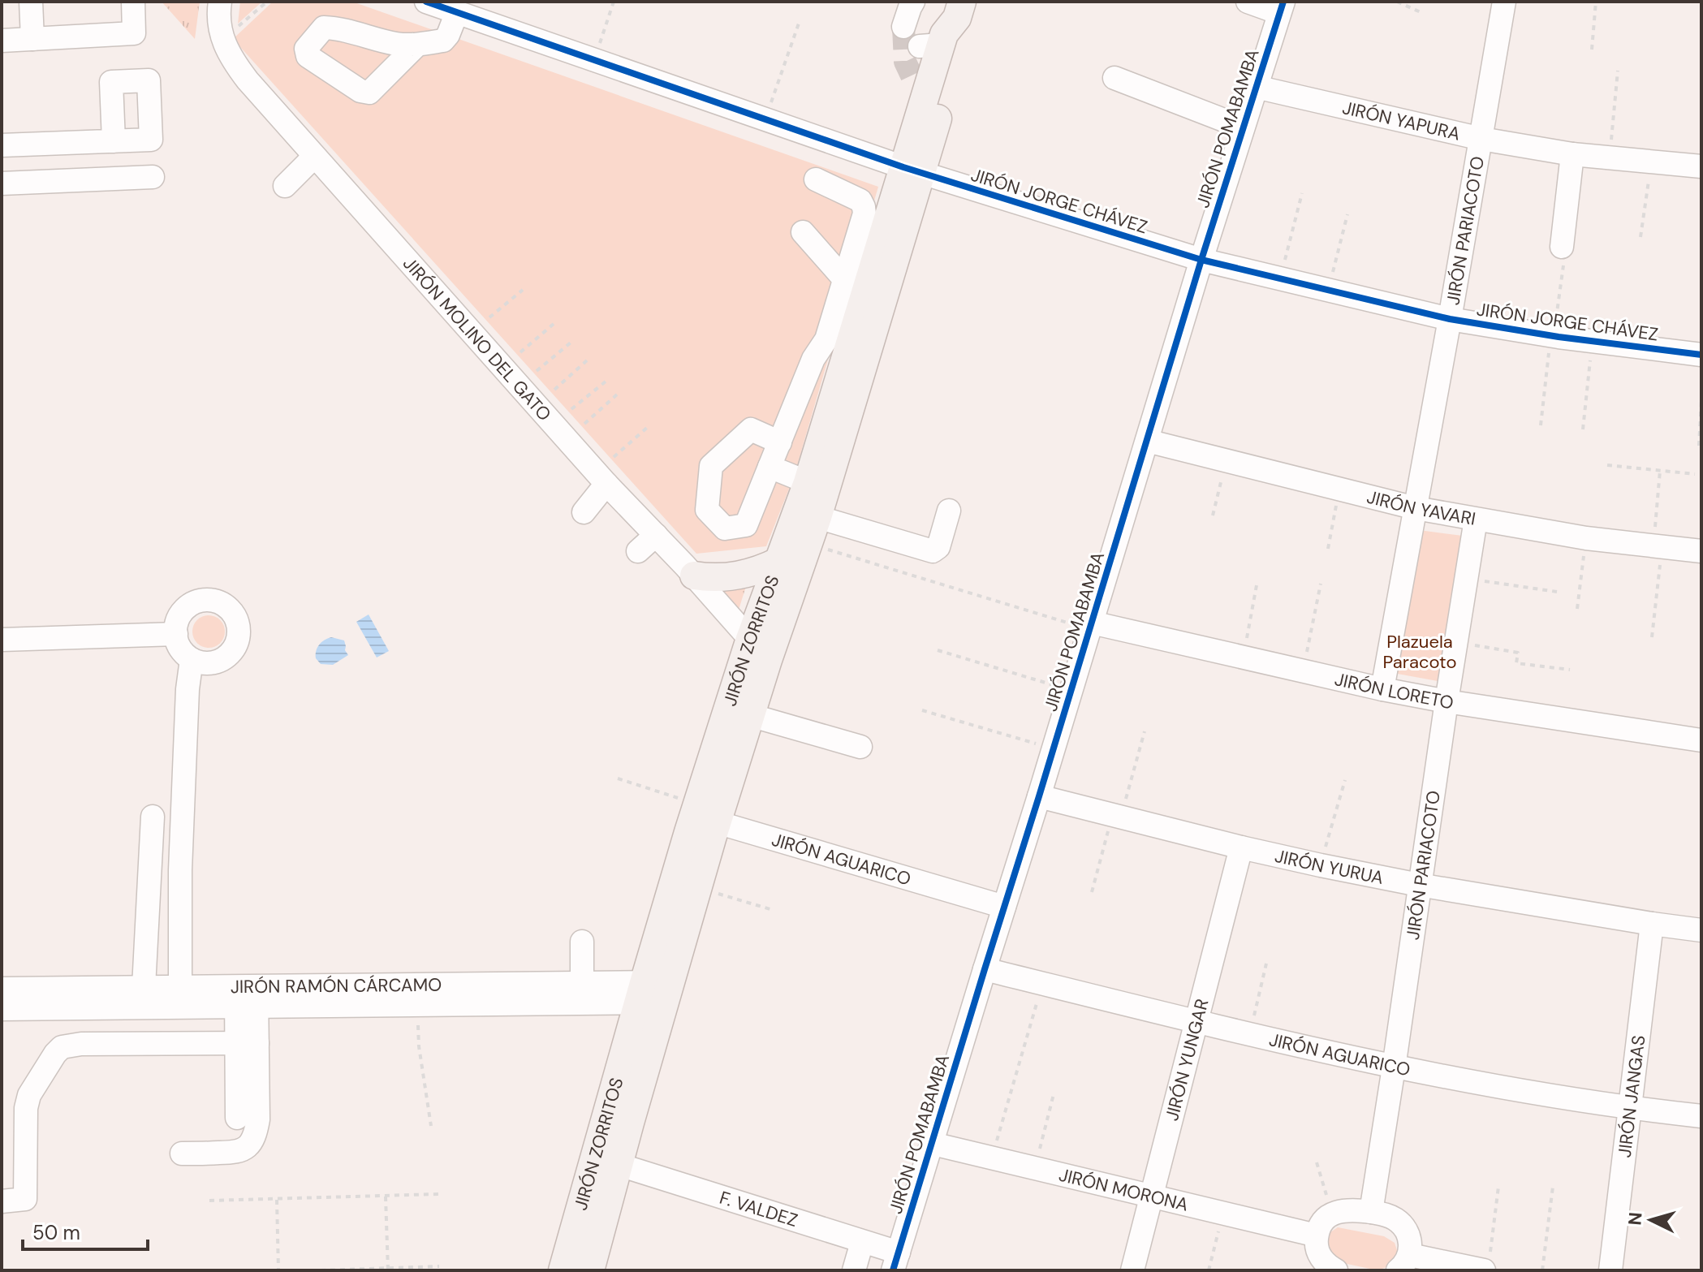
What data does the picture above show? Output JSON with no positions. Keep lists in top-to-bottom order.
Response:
{
  "streets": {
    "main road": ["JIRÓN ZORRITOS"],
    "street": [
      "JIRÓN YAPURA",
      "JIRÓN POMABAMBA",
      "JIRÓN JORGE CHÁVEZ",
      "JIRÓN PARIACOTO",
      "JIRÓN MOLINO DEL GATO",
      "JIRÓN YAVARI",
      "JIRÓN LORETO",
      "JIRÓN AGUARICO",
      "JIRÓN YURUA",
      "JIRÓN RAMÓN CÁRCAMO",
      "JIRÓN YUNGAR",
      "JIRÓN JANGAS",
      "JIRÓN MORONA",
      "F. VALDEZ"
    ]
  },
  "crossings": [
    ["JIRÓN YAPURA", "JIRÓN POMABAMBA"],
    ["JIRÓN YAPURA", "JIRÓN PARIACOTO"],
    ["JIRÓN POMABAMBA", "JIRÓN JORGE CHÁVEZ"],
    ["JIRÓN POMABAMBA", "JIRÓN YAVARI"],
    ["JIRÓN POMABAMBA", "JIRÓN LORETO"],
    ["JIRÓN POMABAMBA", "JIRÓN AGUARICO"],
    ["JIRÓN POMABAMBA", "JIRÓN YURUA"],
    ["JIRÓN POMABAMBA", "JIRÓN MORONA"],
    ["JIRÓN POMABAMBA", "F. VALDEZ"],
    ["JIRÓN JORGE CHÁVEZ", "JIRÓN PARIACOTO"],
    ["JIRÓN JORGE CHÁVEZ", "JIRÓN ZORRITOS"],
    ["JIRÓN PARIACOTO", "JIRÓN YAVARI"],
    ["JIRÓN PARIACOTO", "JIRÓN LORETO"],
    ["JIRÓN PARIACOTO", "JIRÓN AGUARICO"],
    ["JIRÓN PARIACOTO", "JIRÓN YURUA"],
    ["JIRÓN MOLINO DEL GATO", "JIRÓN ZORRITOS"],
    ["JIRÓN ZORRITOS", "JIRÓN AGUARICO"],
    ["JIRÓN ZORRITOS", "JIRÓN RAMÓN CÁRCAMO"],
    ["JIRÓN ZORRITOS", "F. VALDEZ"],
    ["JIRÓN AGUARICO", "JIRÓN YUNGAR"],
    ["JIRÓN AGUARICO", "JIRÓN JANGAS"],
    ["JIRÓN YURUA", "JIRÓN YUNGAR"],
    ["JIRÓN YURUA", "JIRÓN JANGAS"],
    ["JIRÓN YUNGAR", "JIRÓN MORONA"]
  ],
  "parks": ["Plazuela Paracoto"],
  "scale_bar": "50 m",
  "north": "left"
}
